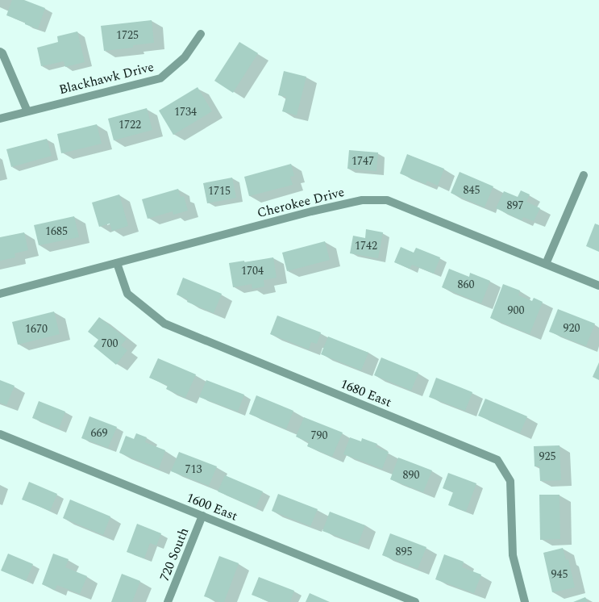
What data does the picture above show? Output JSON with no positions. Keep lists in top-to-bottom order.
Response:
{
  "streets": {
    "street": [
      "Blackhawk Drive",
      "Cherokee Drive",
      "1680 East",
      "1600 East",
      "720 South"
    ]
  },
  "crossings": [
    ["Cherokee Drive", "1680 East"],
    ["1600 East", "720 South"]
  ],
  "house_numbers": [
    "1725",
    "1734",
    "1722",
    "1747",
    "845",
    "1715",
    "897",
    "1685",
    "1742",
    "1704",
    "860",
    "900",
    "920",
    "1670",
    "700",
    "669",
    "790",
    "925",
    "713",
    "890",
    "895",
    "945"
  ]
}
